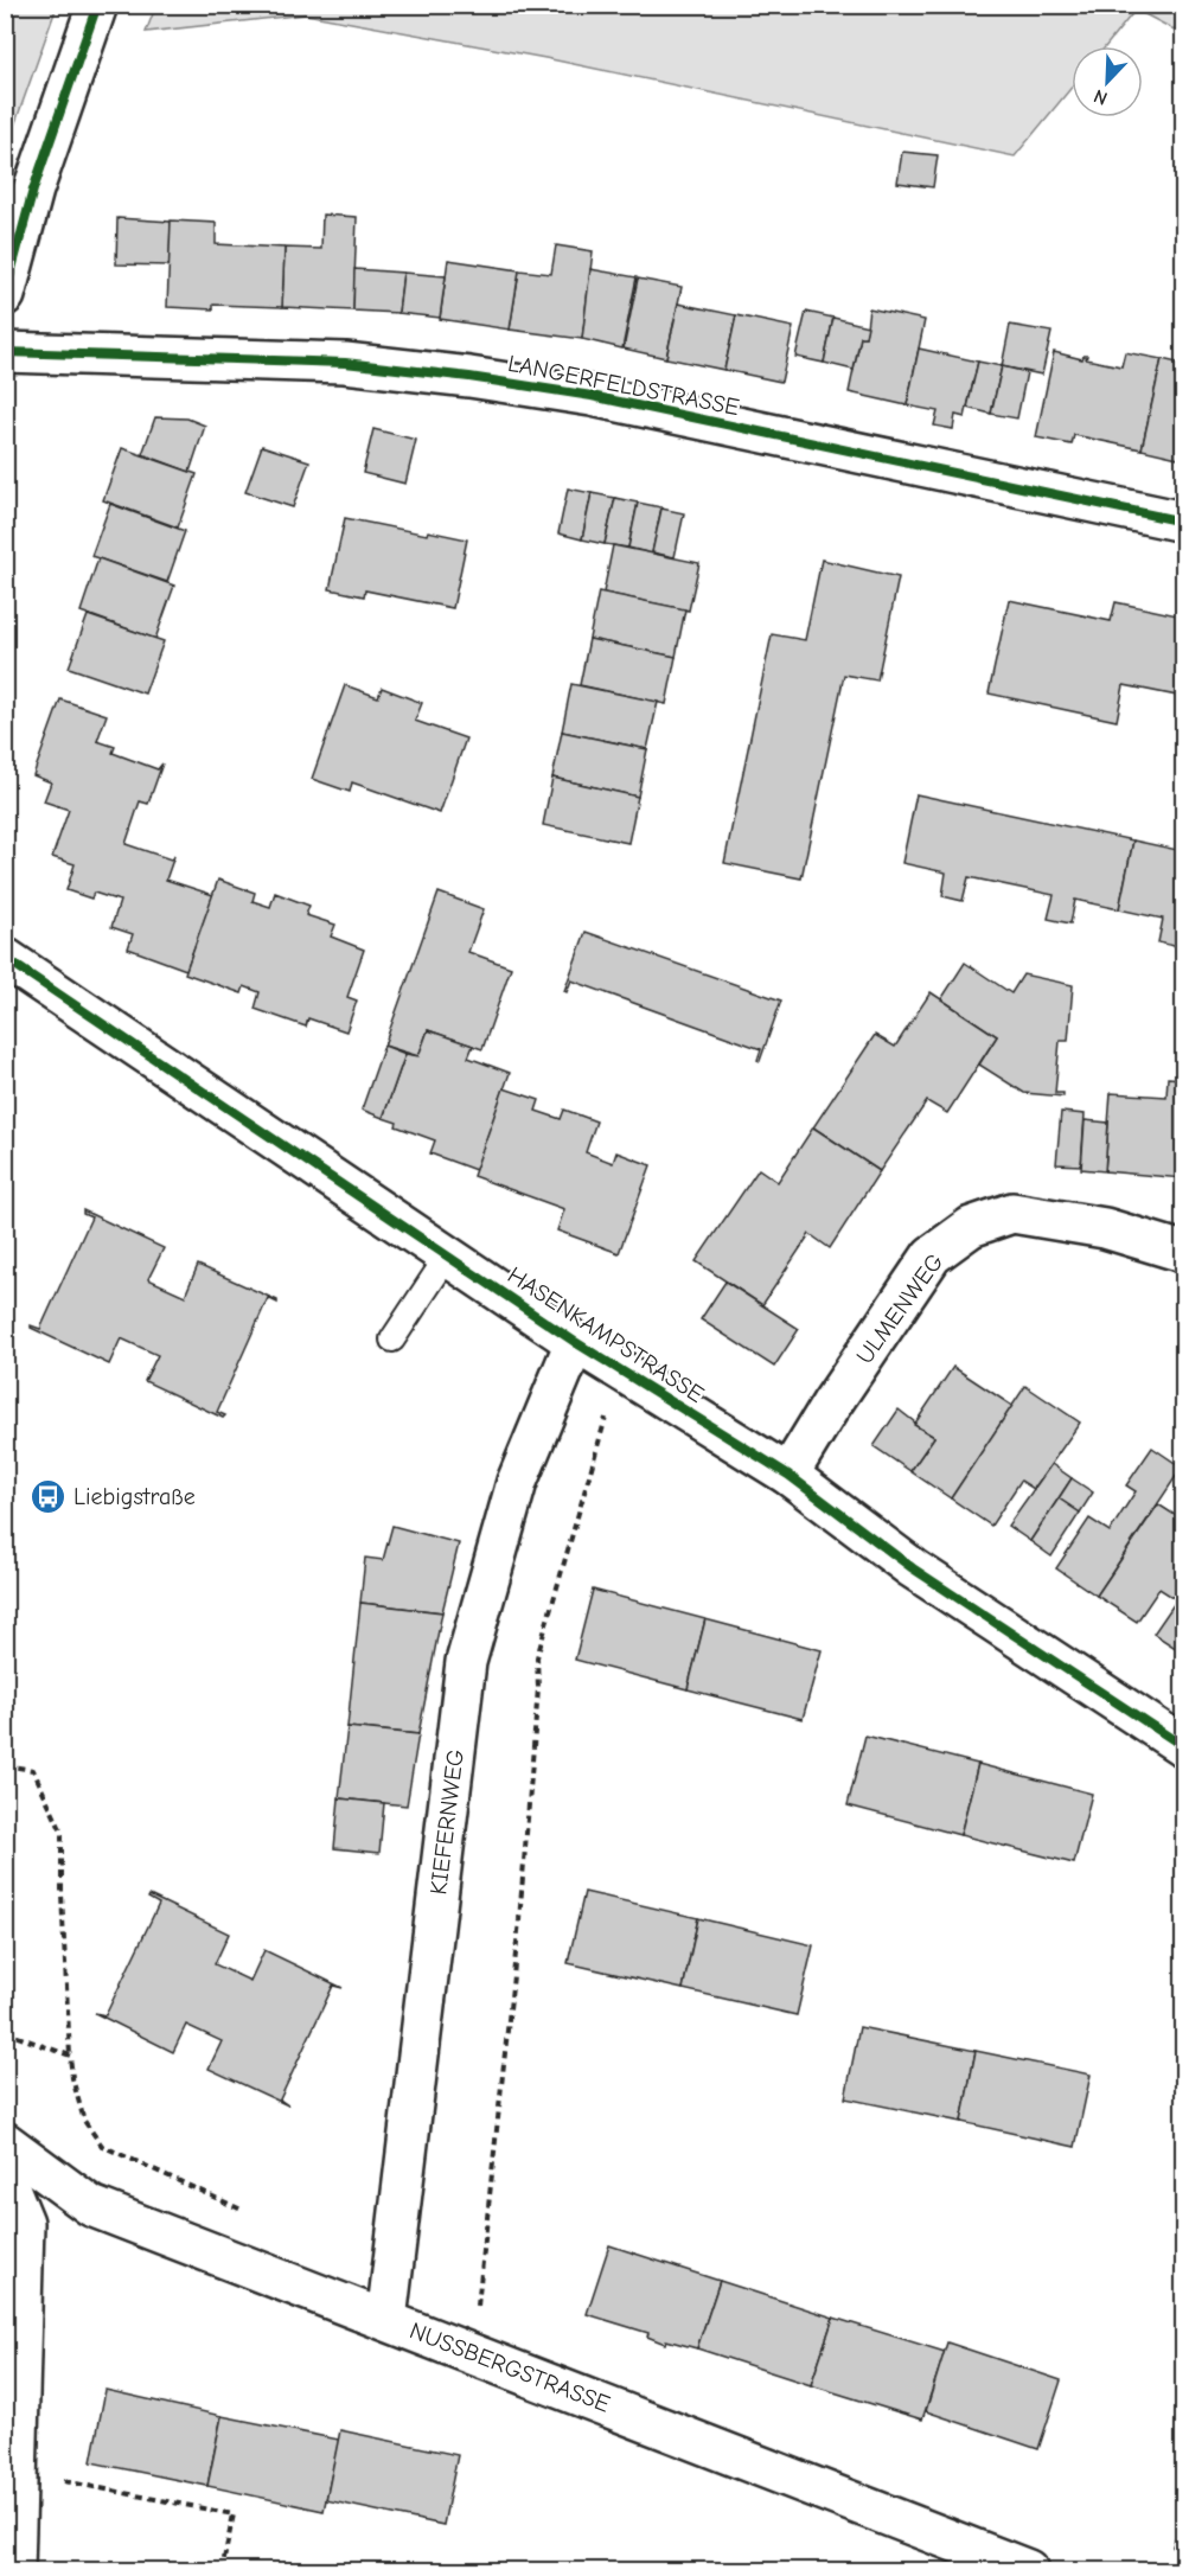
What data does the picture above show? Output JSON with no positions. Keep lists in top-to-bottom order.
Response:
{
  "streets": {
    "street": [
      "LANGERFELDSTRASSE",
      "ULMENWEG",
      "HASENKAMPSTRASSE",
      "KIEFERNWEG",
      "NUSSBERGSTRASSE"
    ]
  },
  "crossings": [
    ["ULMENWEG", "HASENKAMPSTRASSE"],
    ["HASENKAMPSTRASSE", "KIEFERNWEG"],
    ["KIEFERNWEG", "NUSSBERGSTRASSE"]
  ],
  "places": {
    "bus stop": ["Liebigstraße"]
  },
  "north": "bottom left"
}
